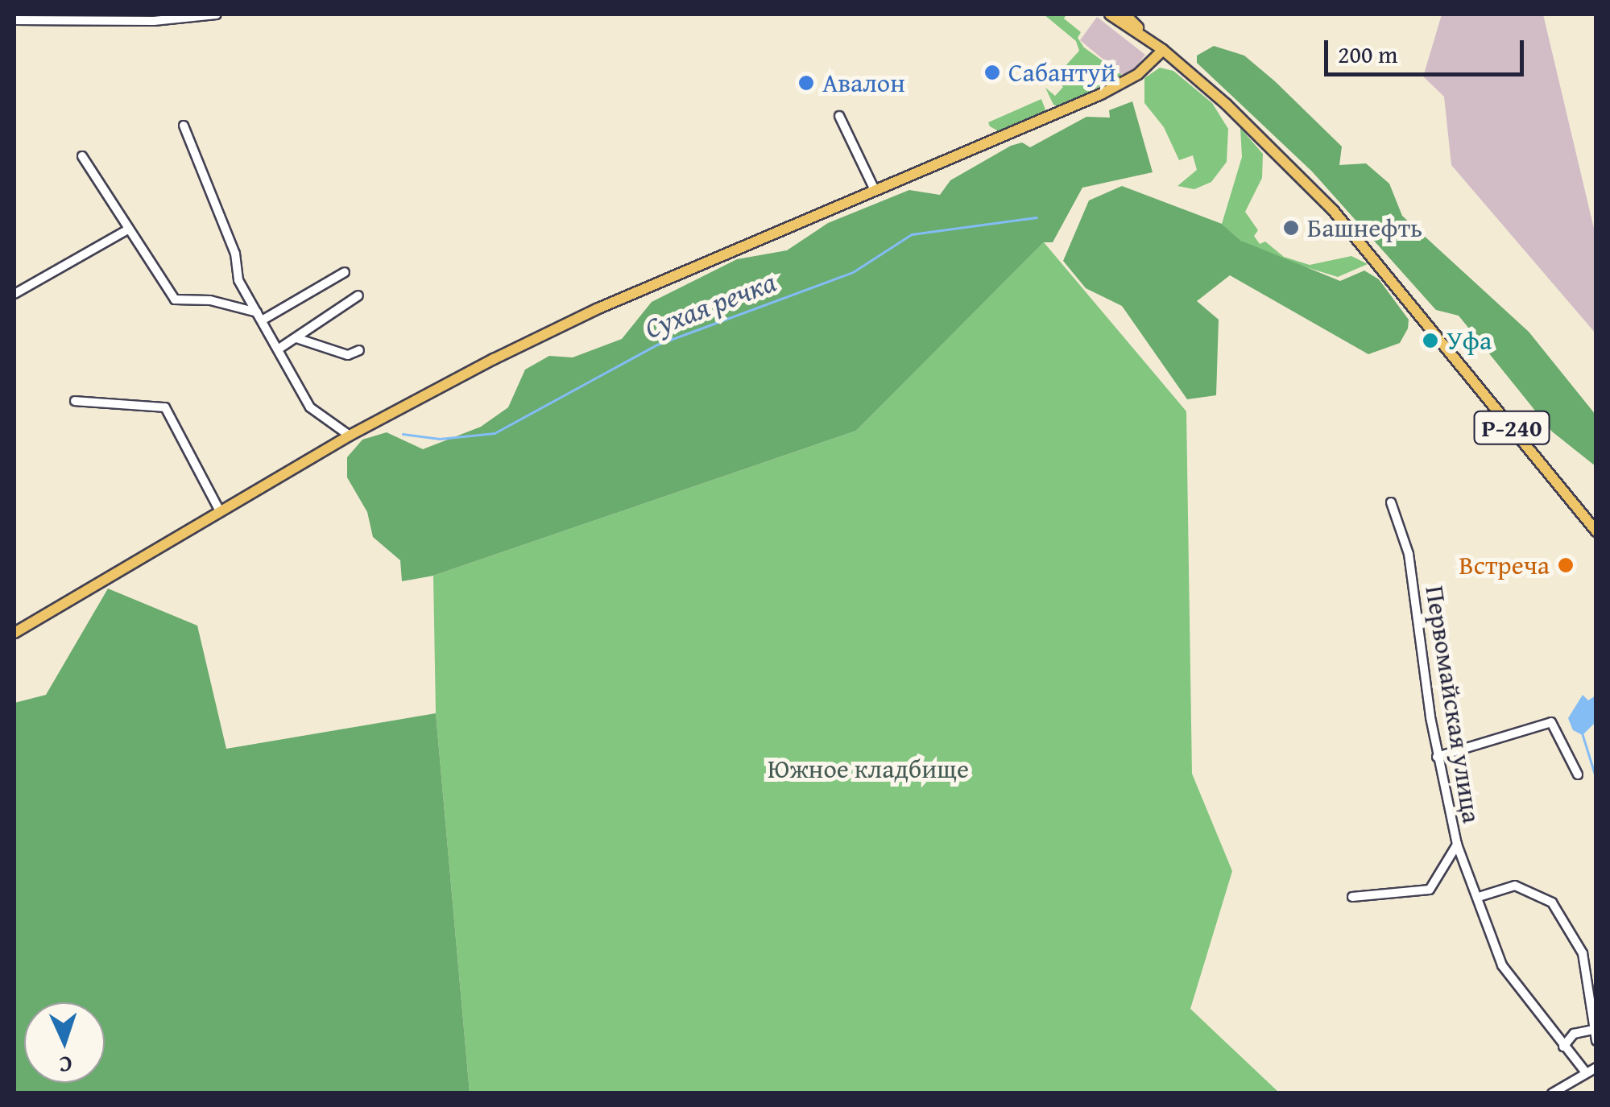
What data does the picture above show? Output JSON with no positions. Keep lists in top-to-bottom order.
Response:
{
  "streets": {
    "main road": ["Р-240"],
    "street": ["Первомайская улица"]
  },
  "water": ["Сухая речка"],
  "parks": ["Южное кладбище"],
  "places": [
    "Сабантуй",
    "Авалон",
    "Башнефть",
    "Уфа",
    "Встреча"
  ],
  "scale_bar": "200 m",
  "north": "bottom"
}
